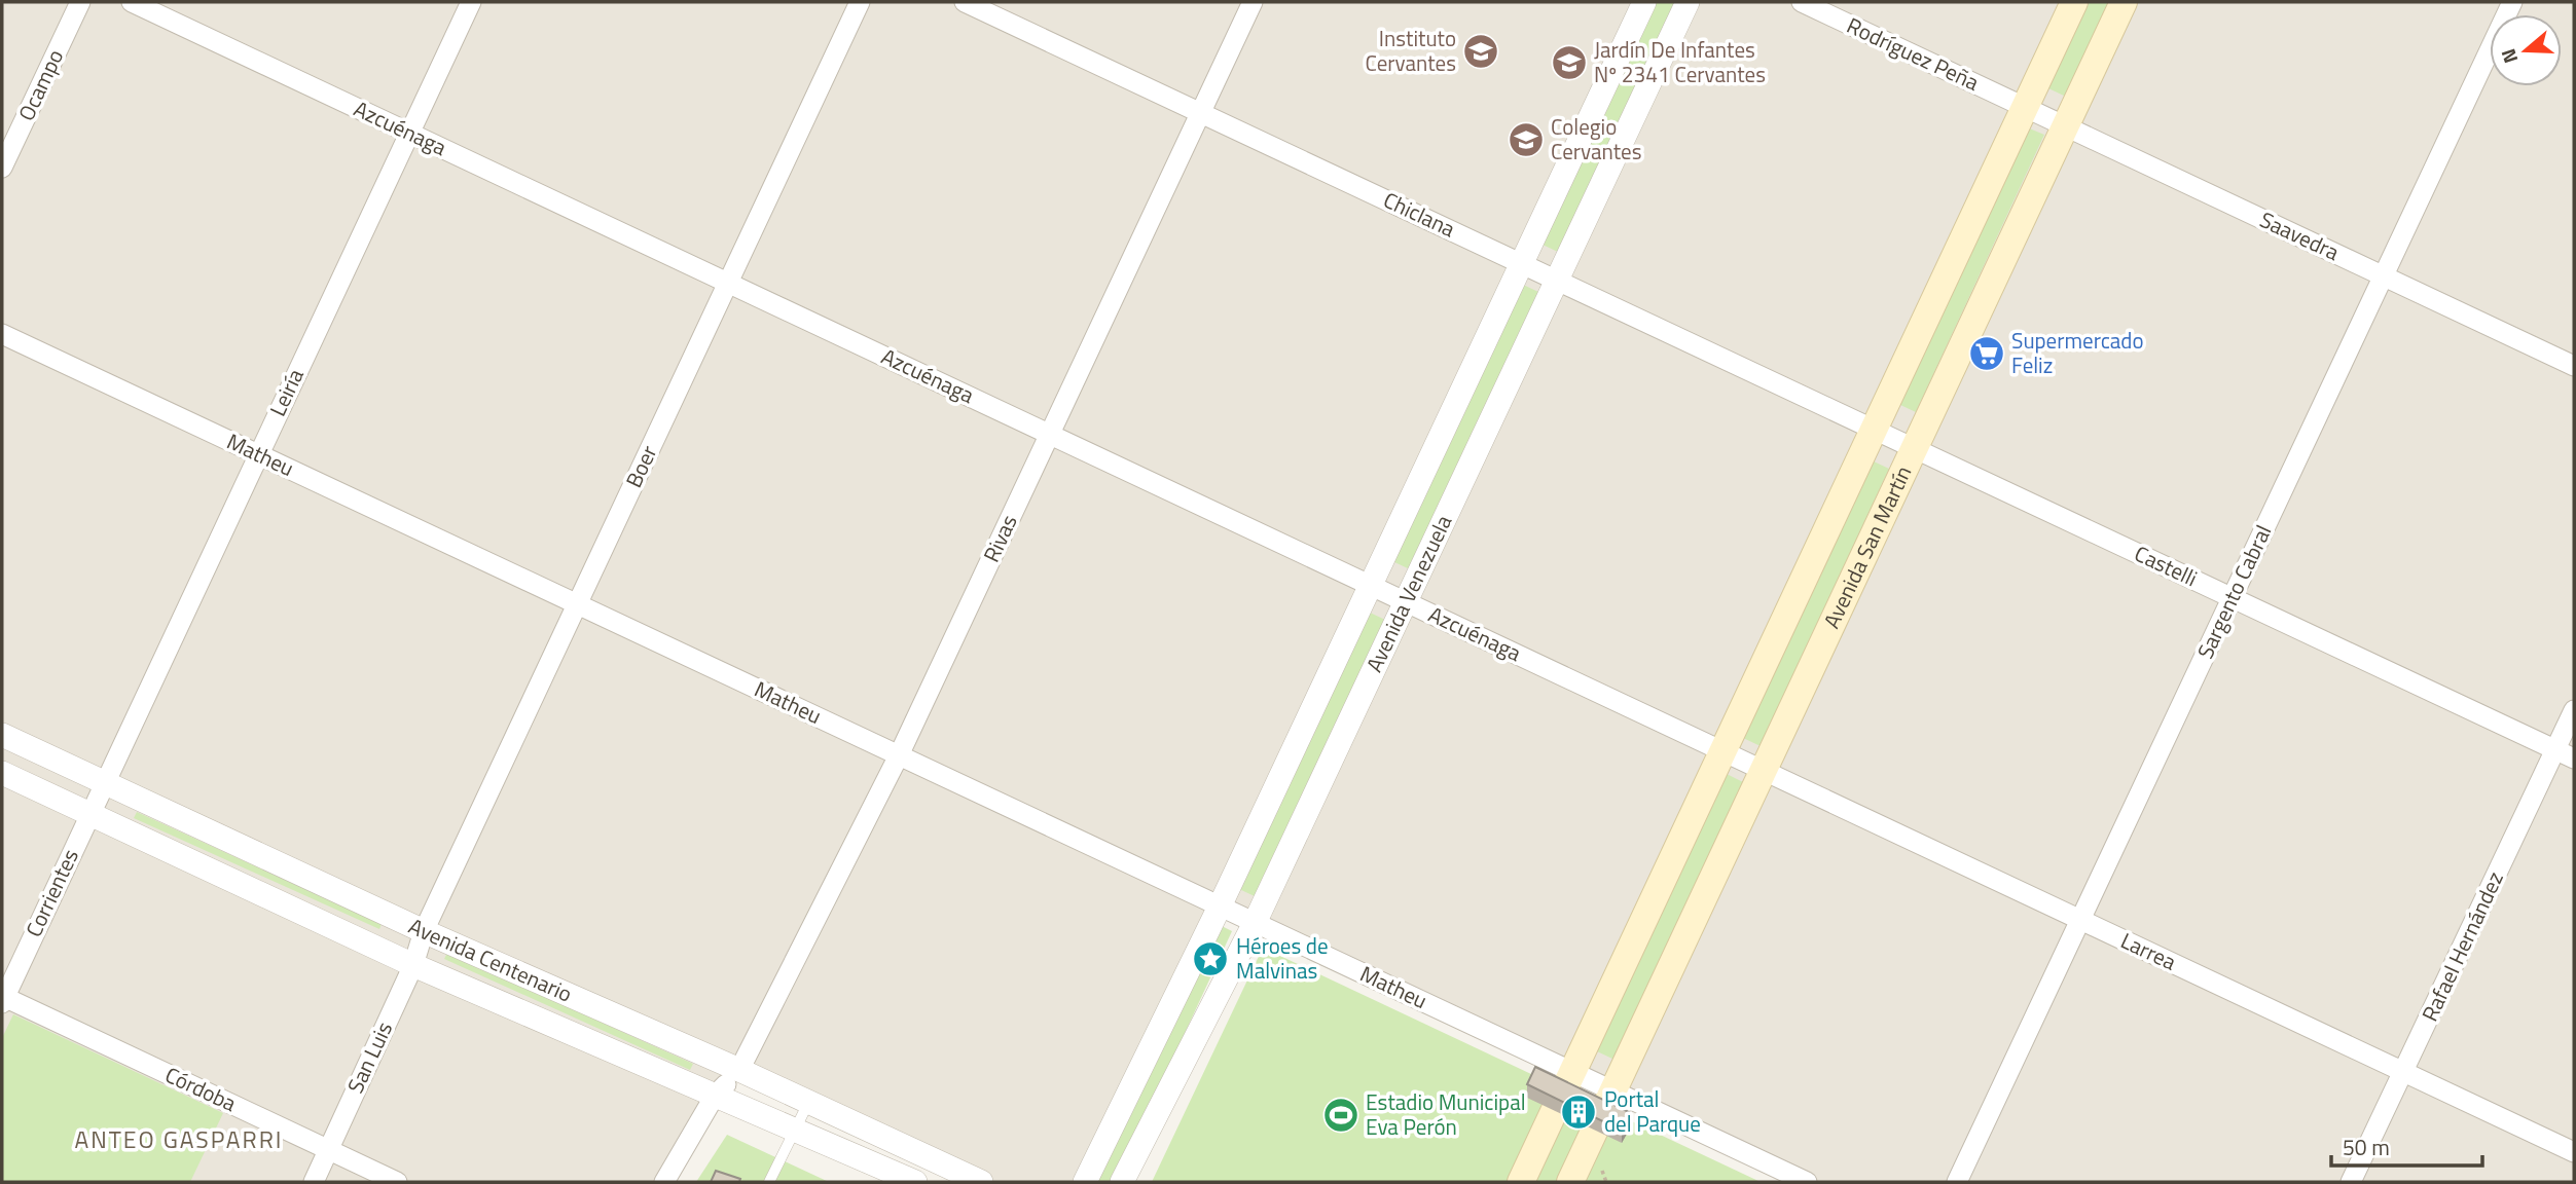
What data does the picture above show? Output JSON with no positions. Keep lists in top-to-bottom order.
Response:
{
  "streets": {
    "main road": ["Avenida San Martín"],
    "street": [
      "Rodríguez Peña",
      "Ocampo",
      "Azcuénaga",
      "Chiclana",
      "Saavedra",
      "Leiría",
      "Matheu",
      "Boer",
      "Rivas",
      "Castelli",
      "Sargento Cabral",
      "Avenida Venezuela",
      "Corrientes",
      "Rafael Hernández",
      "Larrea",
      "Avenida Centenario",
      "San Luis",
      "Córdoba"
    ]
  },
  "crossings": [
    ["Rodríguez Peña", "Saavedra"],
    ["Rodríguez Peña", "Avenida San Martín"],
    ["Azcuénaga", "Leiría"],
    ["Azcuénaga", "Boer"],
    ["Azcuénaga", "Rivas"],
    ["Azcuénaga", "Avenida San Martín"],
    ["Azcuénaga", "Avenida Venezuela"],
    ["Azcuénaga", "Larrea"],
    ["Chiclana", "Rivas"],
    ["Chiclana", "Avenida San Martín"],
    ["Chiclana", "Castelli"],
    ["Chiclana", "Avenida Venezuela"],
    ["Saavedra", "Avenida San Martín"],
    ["Saavedra", "Sargento Cabral"],
    ["Leiría", "Matheu"],
    ["Leiría", "Corrientes"],
    ["Leiría", "Avenida Centenario"],
    ["Matheu", "Boer"],
    ["Matheu", "Rivas"],
    ["Matheu", "Avenida San Martín"],
    ["Matheu", "Avenida Venezuela"],
    ["Boer", "Avenida Centenario"],
    ["Boer", "San Luis"],
    ["Rivas", "Avenida Centenario"],
    ["Avenida San Martín", "Castelli"],
    ["Avenida San Martín", "Larrea"],
    ["Castelli", "Sargento Cabral"],
    ["Castelli", "Rafael Hernández"],
    ["Sargento Cabral", "Larrea"],
    ["Corrientes", "Avenida Centenario"],
    ["Corrientes", "Córdoba"],
    ["Rafael Hernández", "Larrea"],
    ["Avenida Centenario", "San Luis"],
    ["San Luis", "Córdoba"]
  ],
  "districts": ["ANTEO GASPARRI"],
  "places": {
    "school or university": ["Instituto Cervantes", "Jardín De Infantes Nº 2341 Cervantes", "Colegio Cervantes"],
    "supermarket": ["Supermercado Feliz"],
    "place": ["Héroes de Malvinas"],
    "building": ["Portal del Parque"],
    "sports": ["Estadio Municipal Eva Perón"]
  },
  "scale_bar": "50 m",
  "north": "left"
}
